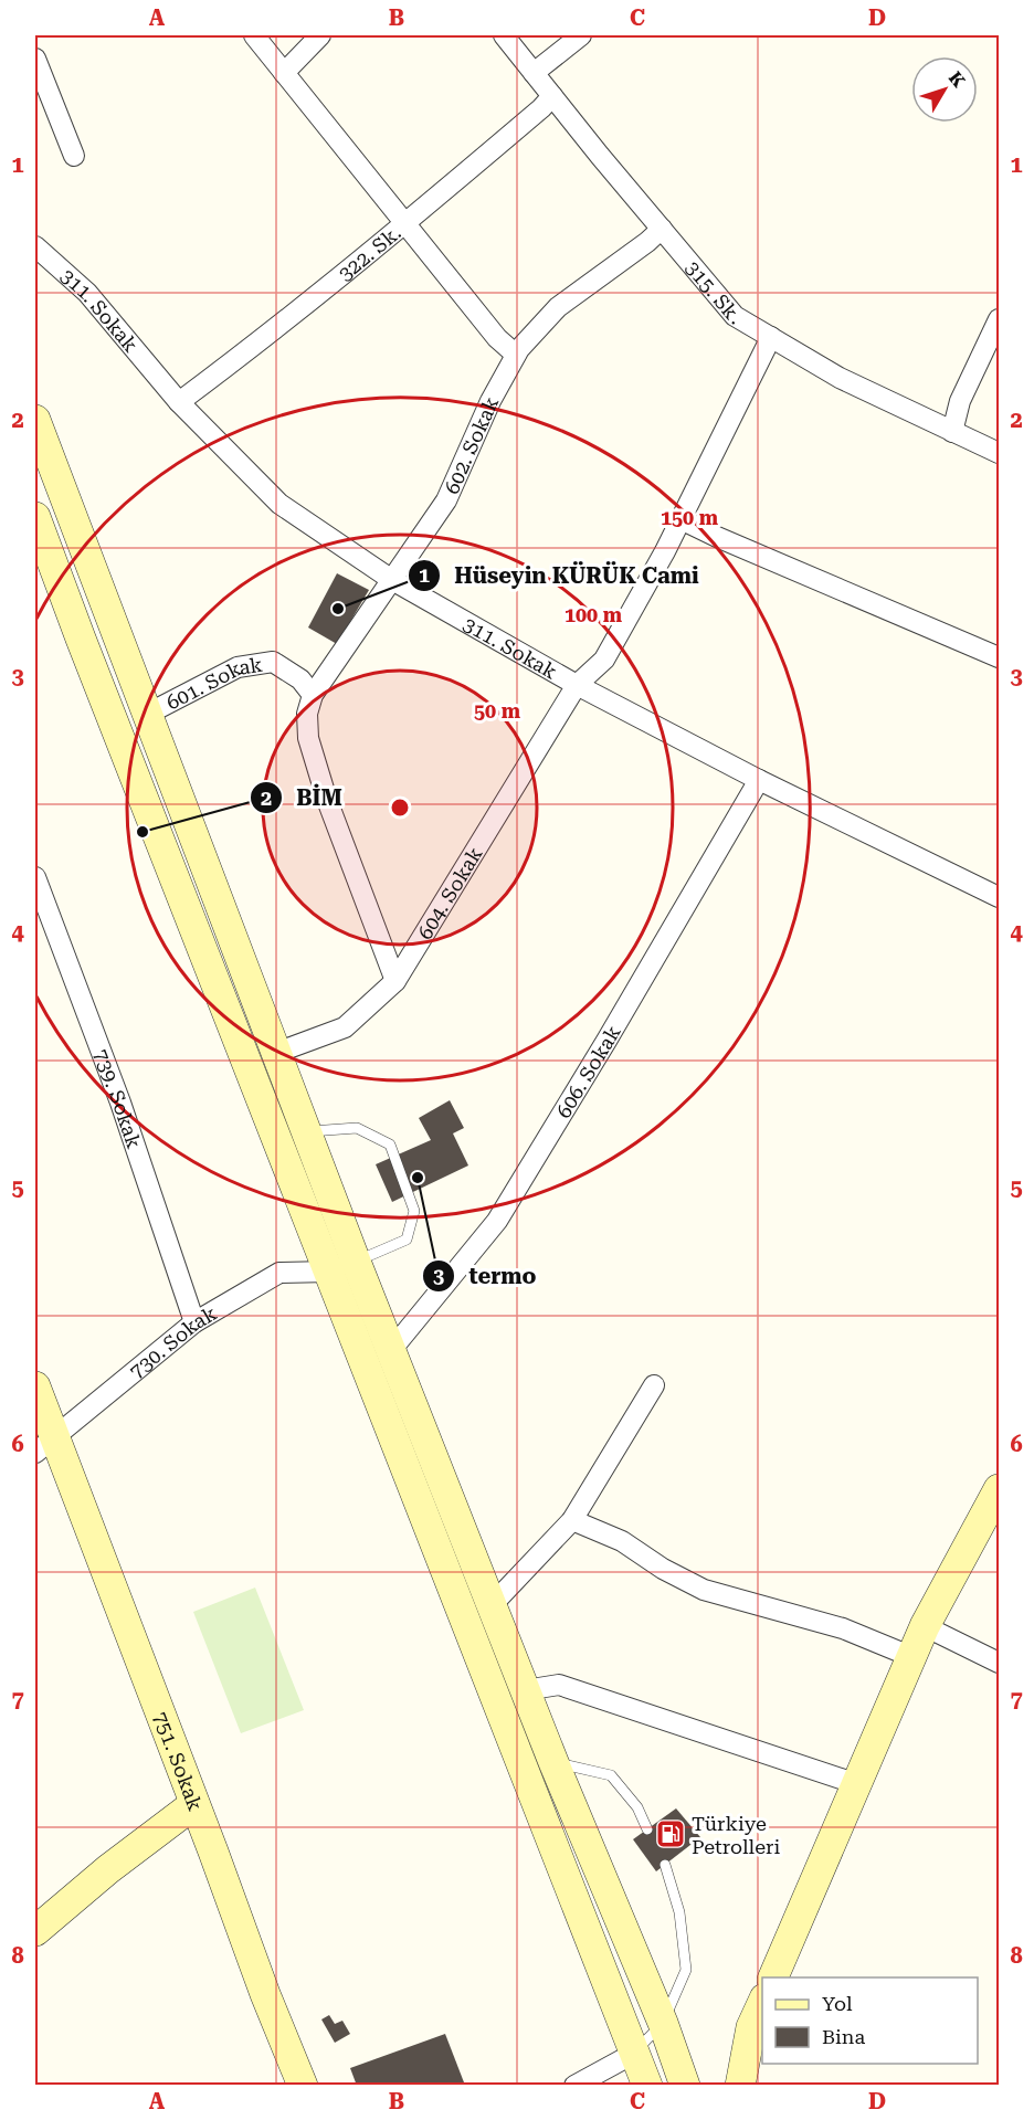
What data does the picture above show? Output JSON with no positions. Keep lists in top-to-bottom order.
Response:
{
  "streets": {
    "main road": ["751. Sokak"],
    "street": [
      "322. Sk.",
      "315. Sk.",
      "311. Sokak",
      "602. Sokak",
      "601. Sokak",
      "604. Sokak",
      "606. Sokak",
      "739. Sokak",
      "730. Sokak"
    ]
  },
  "crossings": [
    ["322. Sk.", "315. Sk."],
    ["322. Sk.", "311. Sokak"],
    ["315. Sk.", "602. Sokak"],
    ["315. Sk.", "604. Sokak"],
    ["311. Sokak", "602. Sokak"],
    ["311. Sokak", "604. Sokak"],
    ["311. Sokak", "606. Sokak"],
    ["602. Sokak", "601. Sokak"],
    ["739. Sokak", "730. Sokak"],
    ["730. Sokak", "751. Sokak"]
  ],
  "places": {
    "other": ["Hüseyin KÜRÜK Cami", "BİM", "termo"],
    "fuel station": ["Türkiye Petrolleri"]
  },
  "legend": ["Yol", "Bina"],
  "north": "top right",
  "grid": {
    "columns": [
      "A",
      "B",
      "C",
      "D"
    ],
    "rows": [
      "1",
      "2",
      "3",
      "4",
      "5",
      "6",
      "7",
      "8"
    ]
  },
  "rings": ["150 m", "100 m", "50 m"]
}
